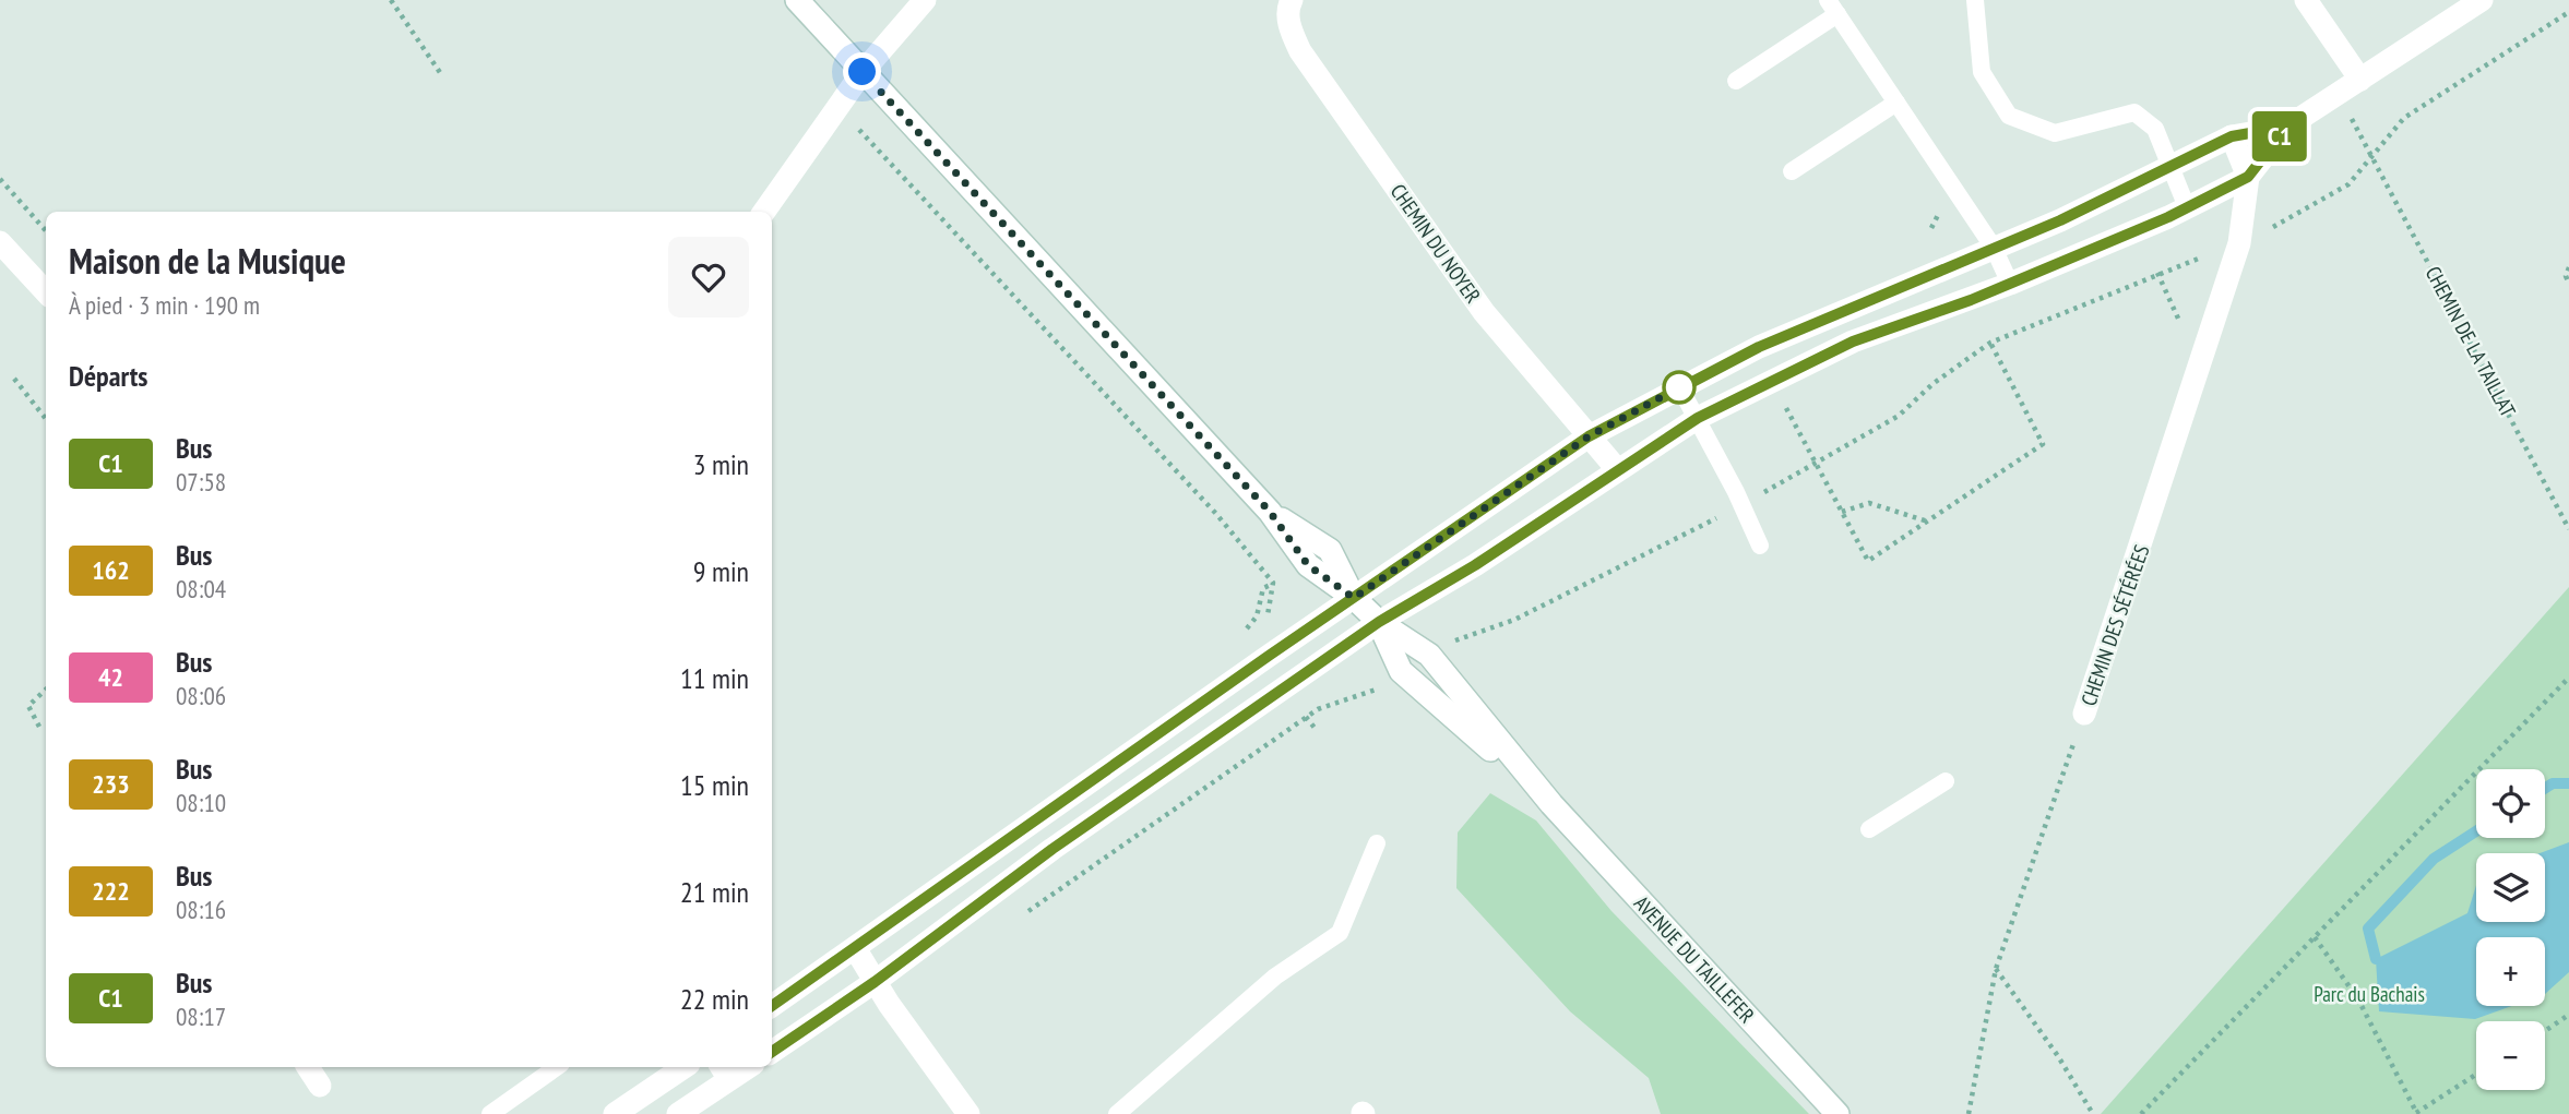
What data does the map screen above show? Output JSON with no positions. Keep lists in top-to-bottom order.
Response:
{
  "streets": {
    "street": ["CHEMIN DU NOYER", "CHEMIN DES SÉTÉRÉES", "AVENUE DU TAILLEFER"],
    "path": ["CHEMIN DE LA TAILLAT"]
  },
  "parks": ["Parc du Bachais"],
  "lines": ["bus line C1"],
  "page": {
    "on_map": "C1",
    "heading": [
      ["Maison de la Musique", "À pied · 3 min · 190 m"],
      "Départs"
    ],
    "list": [
      {
        "mark": "C1",
        "name": "Bus",
        "note": "07:58",
        "value": "3 min"
      },
      {
        "mark": "162",
        "name": "Bus",
        "note": "08:04",
        "value": "9 min"
      },
      {
        "mark": "42",
        "name": "Bus",
        "note": "08:06",
        "value": "11 min"
      },
      {
        "mark": "233",
        "name": "Bus",
        "note": "08:10",
        "value": "15 min"
      },
      {
        "mark": "222",
        "name": "Bus",
        "note": "08:16",
        "value": "21 min"
      },
      {
        "mark": "C1",
        "name": "Bus",
        "note": "08:17",
        "value": "22 min"
      }
    ],
    "map_buttons": ["+", "−"]
  }
}
